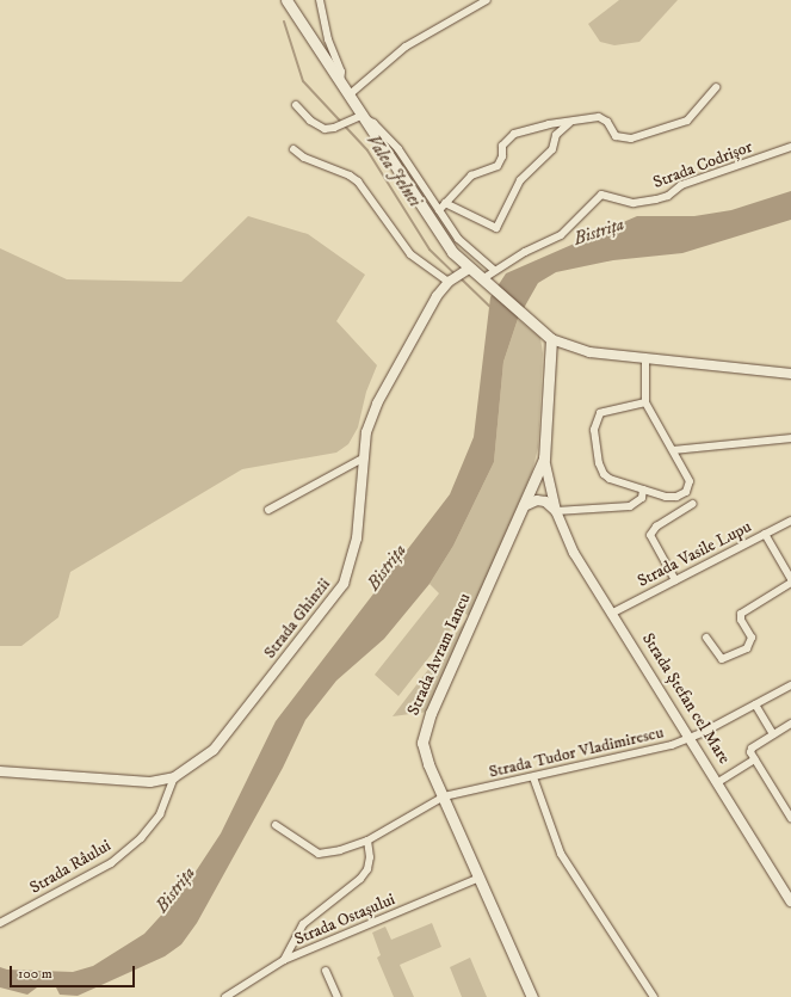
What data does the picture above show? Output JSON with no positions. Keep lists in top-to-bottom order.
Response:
{
  "streets": {
    "main road": ["Strada Avram Iancu", "Strada Ștefan cel Mare"],
    "street": [
      "Strada Codrișor",
      "Strada Vasile Lupu",
      "Strada Ghinzii",
      "Strada Tudor Vladimirescu",
      "Strada Râului",
      "Strada Ostașului"
    ]
  },
  "crossings": [
    ["Strada Vasile Lupu", "Strada Ștefan cel Mare"],
    ["Strada Ghinzii", "Strada Râului"],
    ["Strada Avram Iancu", "Strada Ștefan cel Mare"],
    ["Strada Avram Iancu", "Strada Tudor Vladimirescu"],
    ["Strada Avram Iancu", "Strada Ostașului"],
    ["Strada Ștefan cel Mare", "Strada Tudor Vladimirescu"]
  ],
  "water": ["Valea Jelnei", "Bistrița"],
  "scale_bar": "100 m"
}
